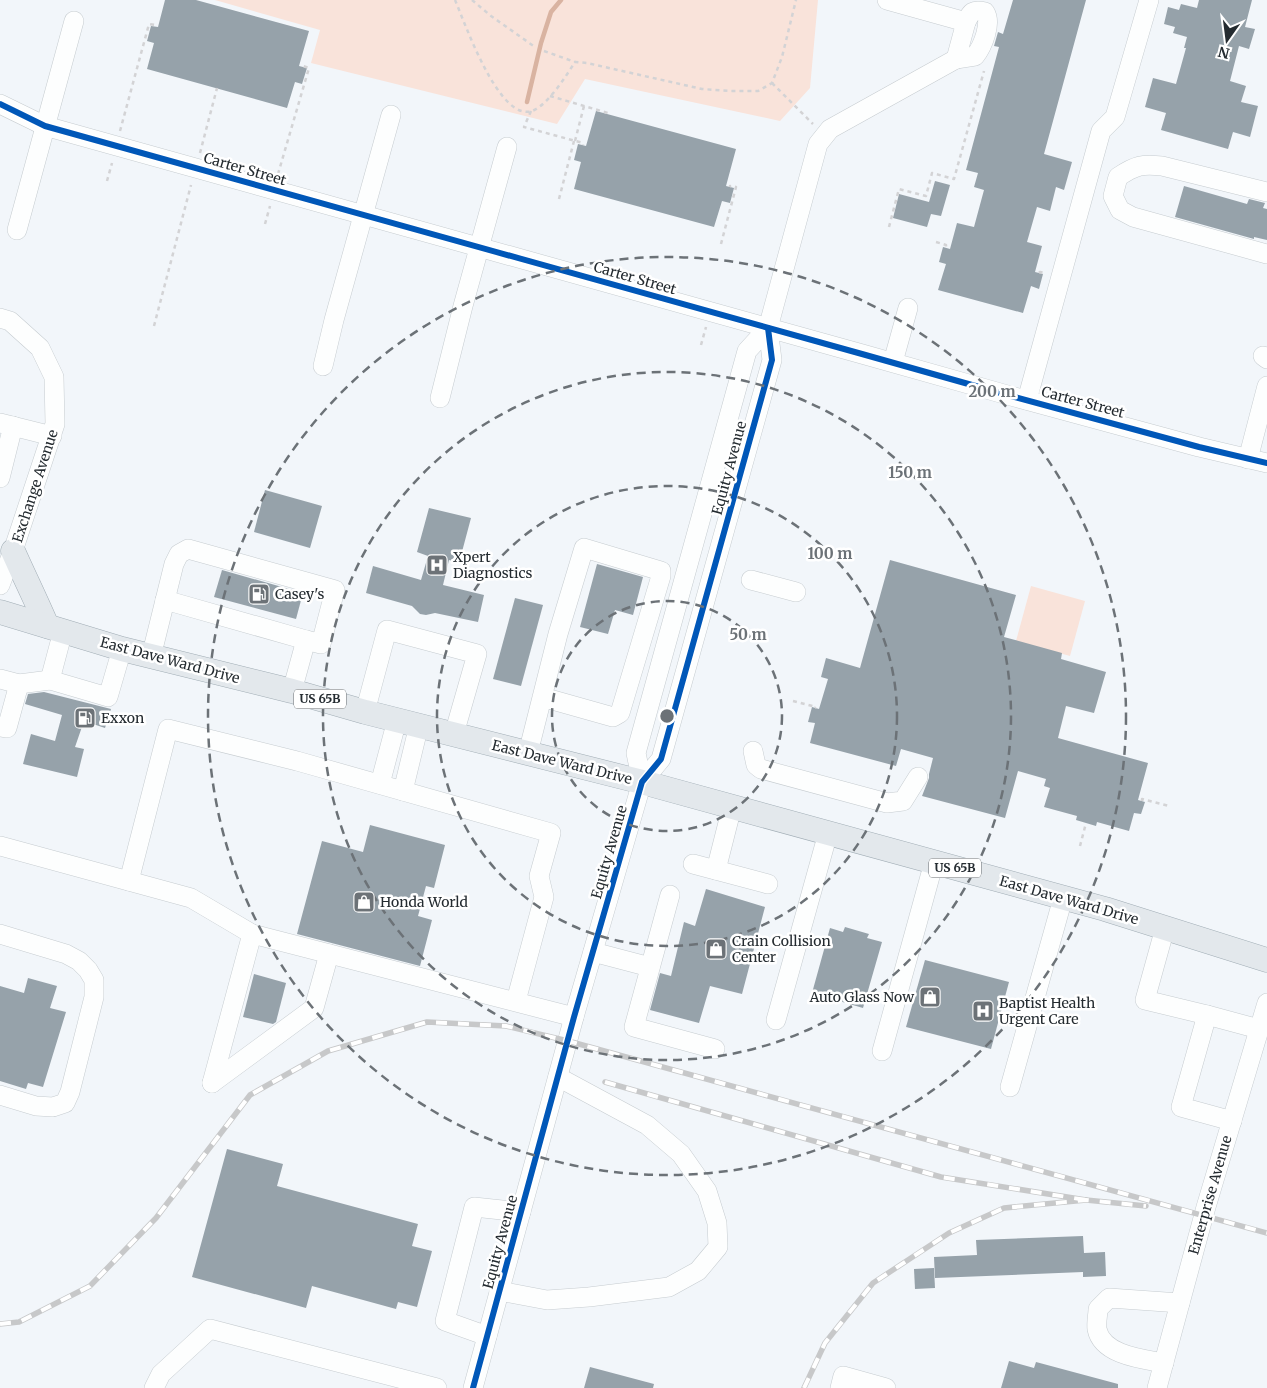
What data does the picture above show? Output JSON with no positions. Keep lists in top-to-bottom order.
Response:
{
  "streets": {
    "main road": ["East Dave Ward Drive", "US 65B"],
    "street": [
      "Carter Street",
      "Equity Avenue",
      "Exchange Avenue",
      "Enterprise Avenue"
    ]
  },
  "crossings": [
    ["Carter Street", "Equity Avenue"],
    ["Equity Avenue", "East Dave Ward Drive"]
  ],
  "places": {
    "hospital": ["Xpert Diagnostics", "Baptist Health Urgent Care"],
    "fuel station": ["Casey's", "Exxon"],
    "shop": ["Honda World", "Crain Collision Center", "Auto Glass Now"]
  },
  "north": "bottom",
  "rings": [
    "200 m",
    "150 m",
    "100 m",
    "50 m"
  ]
}
